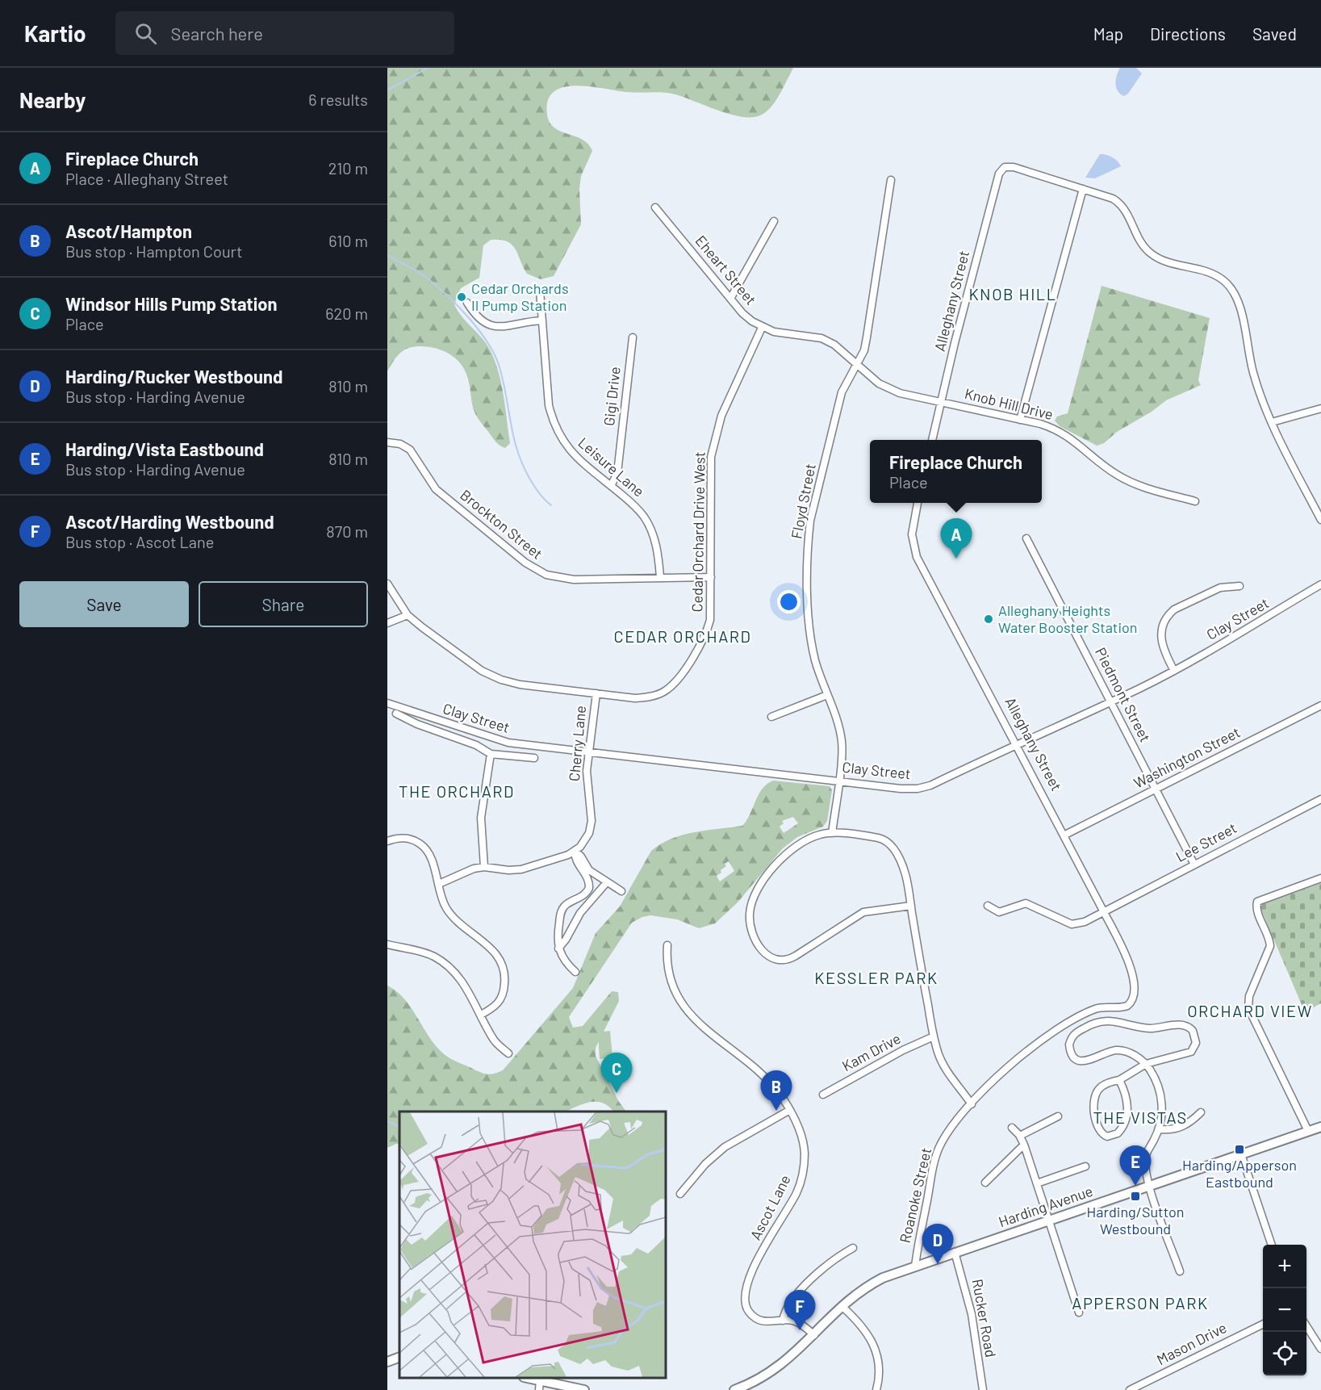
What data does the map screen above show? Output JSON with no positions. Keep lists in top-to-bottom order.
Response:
{
  "streets": {
    "main road": ["Harding Avenue"],
    "street": [
      "Eheart Street",
      "Alleghany Street",
      "Gigi Drive",
      "Knob Hill Drive",
      "Leisure Lane",
      "Floyd Street",
      "Brockton Street",
      "Cedar Orchard Drive West",
      "Clay Street",
      "Piedmont Street",
      "Cherry Lane",
      "Washington Street",
      "Lee Street",
      "Kam Drive",
      "Roanoke Street",
      "Ascot Lane",
      "Rucker Road",
      "Mason Drive"
    ]
  },
  "crossings": [
    ["Eheart Street", "Alleghany Street"],
    ["Eheart Street", "Knob Hill Drive"],
    ["Eheart Street", "Floyd Street"],
    ["Eheart Street", "Cedar Orchard Drive West"],
    ["Alleghany Street", "Knob Hill Drive"],
    ["Alleghany Street", "Clay Street"],
    ["Alleghany Street", "Washington Street"],
    ["Alleghany Street", "Lee Street"],
    ["Alleghany Street", "Roanoke Street"],
    ["Gigi Drive", "Leisure Lane"],
    ["Leisure Lane", "Brockton Street"],
    ["Floyd Street", "Clay Street"],
    ["Brockton Street", "Cedar Orchard Drive West"],
    ["Cedar Orchard Drive West", "Cherry Lane"],
    ["Clay Street", "Piedmont Street"],
    ["Clay Street", "Cherry Lane"],
    ["Piedmont Street", "Washington Street"],
    ["Piedmont Street", "Lee Street"],
    ["Roanoke Street", "Harding Avenue"],
    ["Harding Avenue", "Ascot Lane"],
    ["Harding Avenue", "Rucker Road"]
  ],
  "districts": [
    "KNOB HILL",
    "CEDAR ORCHARD",
    "THE ORCHARD",
    "KESSLER PARK",
    "ORCHARD VIEW",
    "THE VISTAS",
    "APPERSON PARK"
  ],
  "places": {
    "other": ["Cedar Orchards II Pump Station", "Alleghany Heights Water Booster Station"],
    "transit": ["Harding/Apperson Eastbound", "Harding/Sutton Westbound"]
  },
  "page": {
    "header": "Kartio",
    "search": "Search here",
    "nav": ["Map", "Directions", "Saved"],
    "heading": ["Nearby", "6 results"],
    "list": [
      {
        "mark": "A",
        "name": "Fireplace Church",
        "note": "Place · Alleghany Street",
        "value": "210 m"
      },
      {
        "mark": "B",
        "name": "Ascot/Hampton",
        "note": "Bus stop · Hampton Court",
        "value": "610 m"
      },
      {
        "mark": "C",
        "name": "Windsor Hills Pump Station",
        "note": "Place",
        "value": "620 m"
      },
      {
        "mark": "D",
        "name": "Harding/Rucker Westbound",
        "note": "Bus stop · Harding Avenue",
        "value": "810 m"
      },
      {
        "mark": "E",
        "name": "Harding/Vista Eastbound",
        "note": "Bus stop · Harding Avenue",
        "value": "810 m"
      },
      {
        "mark": "F",
        "name": "Ascot/Harding Westbound",
        "note": "Bus stop · Ascot Lane",
        "value": "870 m"
      }
    ],
    "popup": ["Fireplace Church", "Place"],
    "pins": [
      "A",
      "C",
      "B",
      "E",
      "D",
      "F"
    ],
    "buttons": ["Save", "Share"],
    "map_buttons": ["+", "−"]
  }
}
